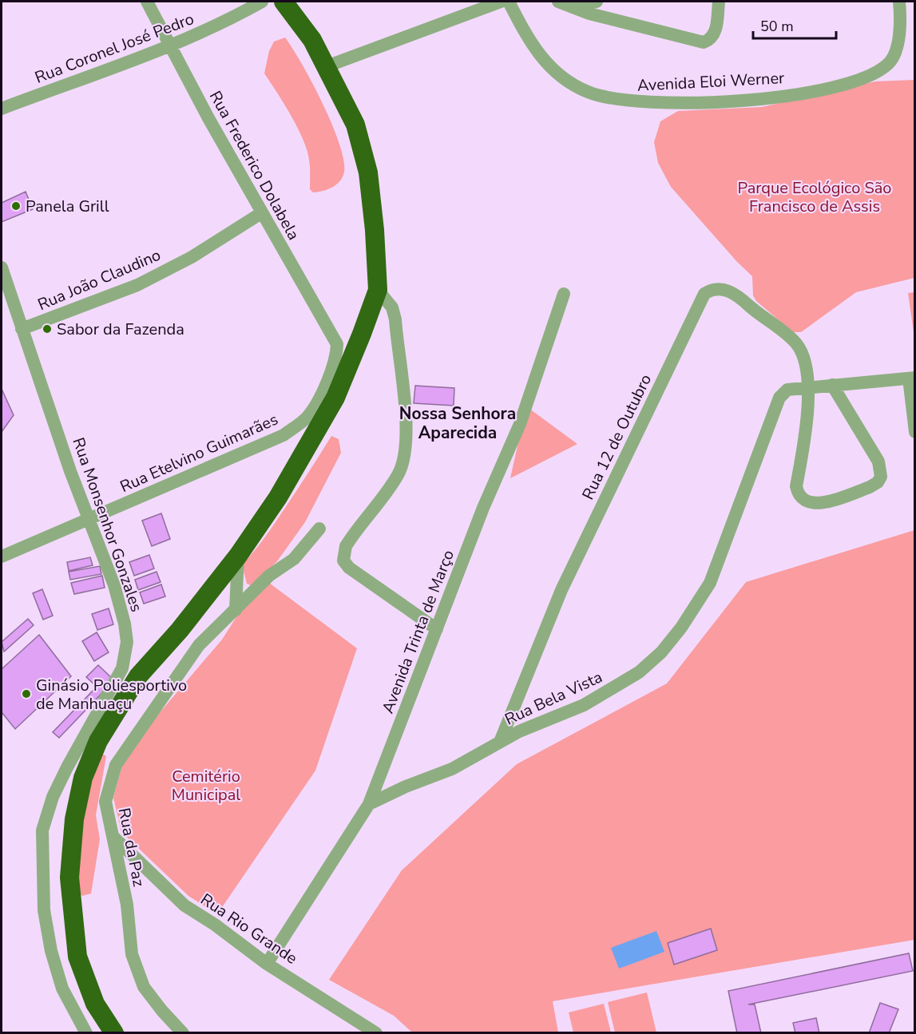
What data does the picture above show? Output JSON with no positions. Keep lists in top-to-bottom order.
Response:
{
  "streets": {
    "street": [
      "Rua Coronel José Pedro",
      "Avenida Eloi Werner",
      "Rua Frederico Dolabela",
      "Rua João Claudino",
      "Rua 12 de Outubro",
      "Rua Etelvino Guimarães",
      "Rua Monsenhor Gonzales",
      "Avenida Trinta de Março",
      "Rua Bela Vista",
      "Rua da Paz",
      "Rua Rio Grande"
    ]
  },
  "crossings": [
    ["Rua Coronel José Pedro", "Rua Frederico Dolabela"],
    ["Rua Frederico Dolabela", "Rua João Claudino"],
    ["Rua Frederico Dolabela", "Rua Etelvino Guimarães"],
    ["Rua João Claudino", "Rua Monsenhor Gonzales"],
    ["Rua 12 de Outubro", "Rua Bela Vista"],
    ["Rua Etelvino Guimarães", "Rua Monsenhor Gonzales"],
    ["Avenida Trinta de Março", "Rua Bela Vista"],
    ["Avenida Trinta de Março", "Rua Rio Grande"],
    ["Rua da Paz", "Rua Rio Grande"]
  ],
  "districts": ["Nossa Senhora Aparecida"],
  "parks": ["Parque Ecológico São Francisco de Assis", "Cemitério Municipal"],
  "places": ["Panela Grill", "Sabor da Fazenda", "Ginásio Poliesportivo de Manhuaçu"],
  "scale_bar": "50 m"
}
